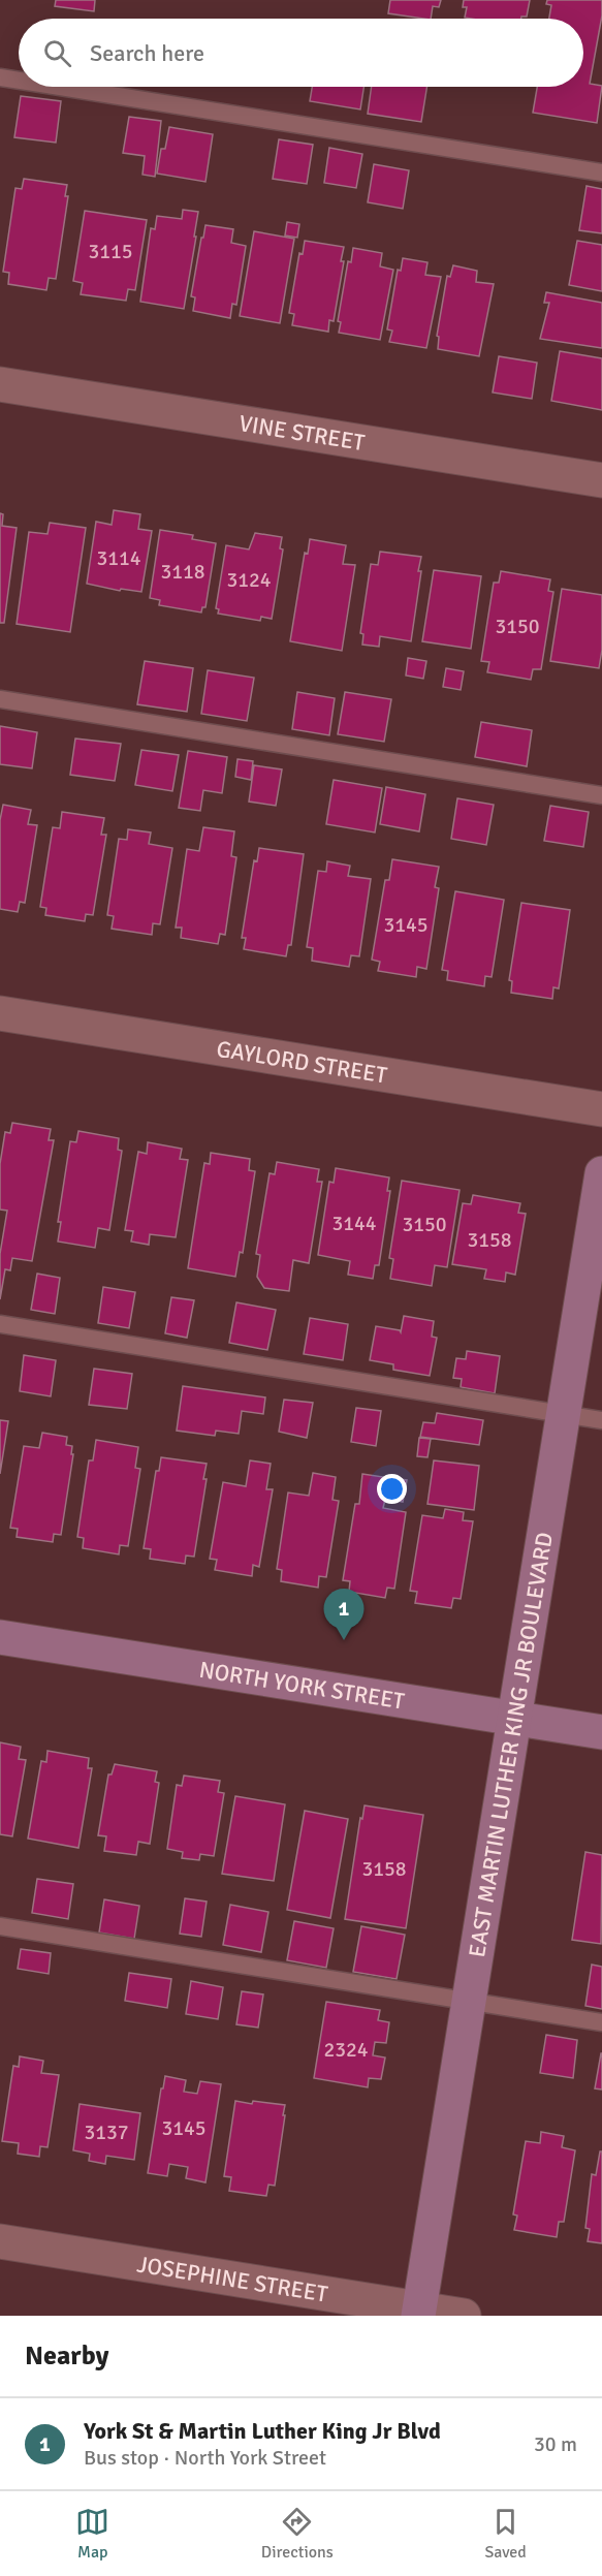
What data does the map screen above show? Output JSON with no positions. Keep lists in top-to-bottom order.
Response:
{
  "streets": {
    "main road": ["NORTH YORK STREET", "EAST MARTIN LUTHER KING JR BOULEVARD"],
    "street": ["VINE STREET", "GAYLORD STREET", "JOSEPHINE STREET"]
  },
  "crossings": [
    ["NORTH YORK STREET", "EAST MARTIN LUTHER KING JR BOULEVARD"],
    ["EAST MARTIN LUTHER KING JR BOULEVARD", "JOSEPHINE STREET"]
  ],
  "house_numbers": [
    "3115",
    "3114",
    "3118",
    "3124",
    "3150",
    "3145",
    "3144",
    "3150",
    "3158",
    "3158",
    "2324",
    "3145",
    "3137"
  ],
  "page": {
    "search": "Search here",
    "pins": "1",
    "heading": "Nearby",
    "list": [
      {
        "mark": "1",
        "name": "York St & Martin Luther King Jr Blvd",
        "note": "Bus stop · North York Street",
        "value": "30 m"
      }
    ],
    "nav": ["Map", "Directions", "Saved"]
  }
}
